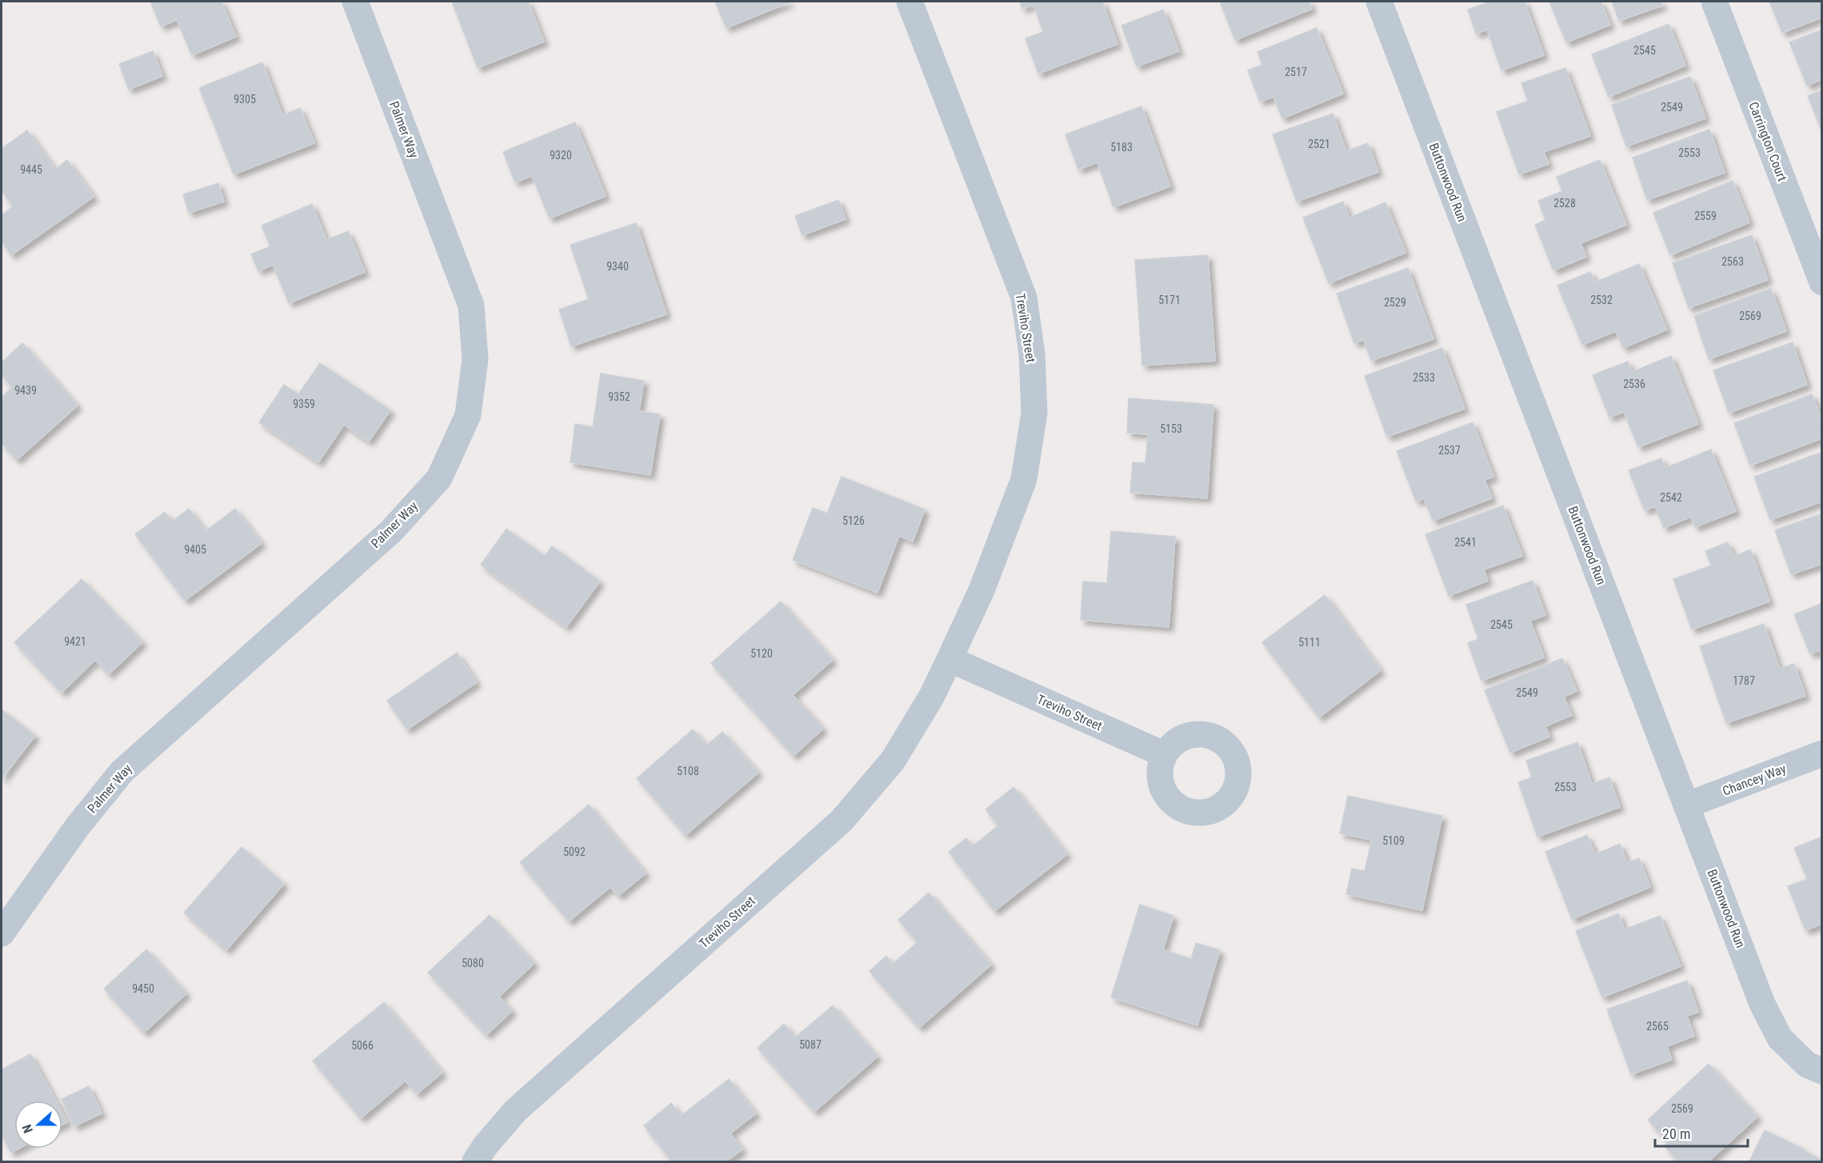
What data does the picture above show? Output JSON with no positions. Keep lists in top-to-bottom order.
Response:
{
  "streets": {
    "street": [
      "Palmer Way",
      "Carrington Court",
      "Buttonwood Run",
      "Treviho Street",
      "Chancey Way"
    ]
  },
  "crossings": [
    ["Buttonwood Run", "Chancey Way"]
  ],
  "house_numbers": [
    "2545",
    "2517",
    "9305",
    "2549",
    "2521",
    "5183",
    "2553",
    "9320",
    "9445",
    "2528",
    "2559",
    "2563",
    "9340",
    "5171",
    "2532",
    "2529",
    "2569",
    "2533",
    "2536",
    "9439",
    "9352",
    "9359",
    "5153",
    "2537",
    "2542",
    "5126",
    "2541",
    "9405",
    "2545",
    "9421",
    "5111",
    "5120",
    "1787",
    "2549",
    "5108",
    "2553",
    "5109",
    "5092",
    "5080",
    "9450",
    "2565",
    "5087",
    "5066",
    "2569"
  ],
  "scale_bar": "20 m",
  "north": "left"
}
